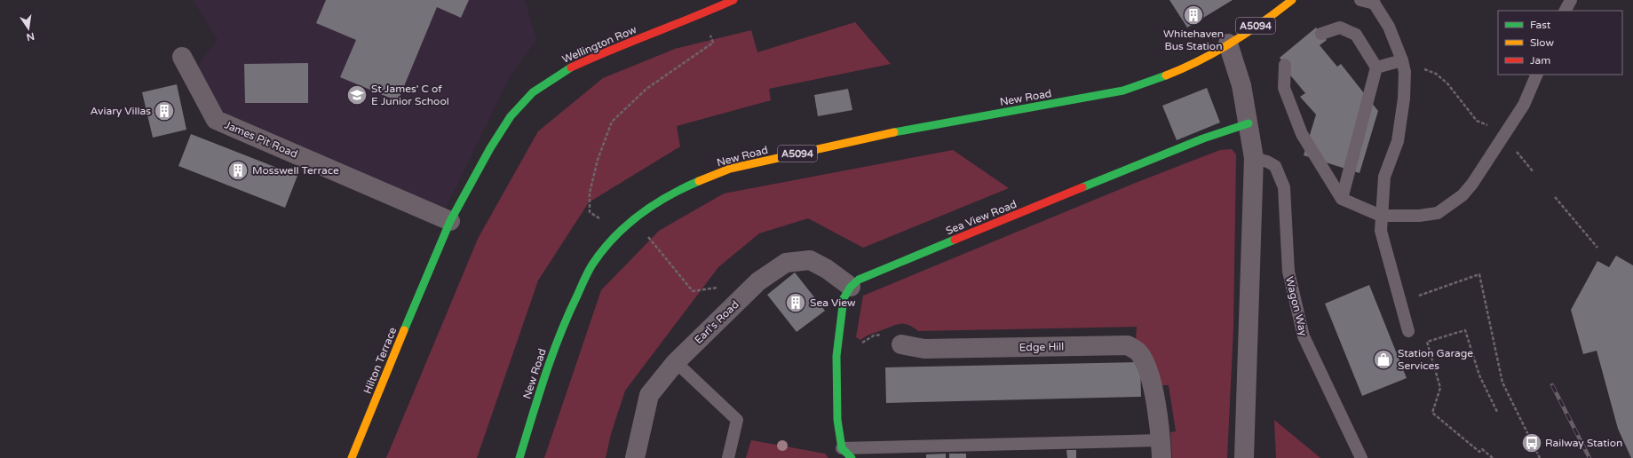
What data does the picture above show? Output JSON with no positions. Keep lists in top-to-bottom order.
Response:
{
  "streets": {
    "street": [
      "A5094",
      "Wellington Row",
      "New Road",
      "James Pit Road",
      "Sea View Road",
      "Earl's Road",
      "Edge Hill",
      "Hilton Terrace"
    ],
    "lane": ["Wagon Way"]
  },
  "crossings": [
    ["A5094", "New Road"],
    ["Wellington Row", "James Pit Road"],
    ["Wellington Row", "Hilton Terrace"],
    ["Sea View Road", "Earl's Road"]
  ],
  "places": {
    "building": [
      "Whitehaven Bus Station",
      "Aviary Villas",
      "Mosswell Terrace",
      "Sea View"
    ],
    "school or university": ["St James' C of E Junior School"],
    "shop": ["Station Garage Services"],
    "bus stop": ["Railway Station"]
  },
  "legend": ["Fast", "Slow", "Jam"],
  "north": "bottom"
}
